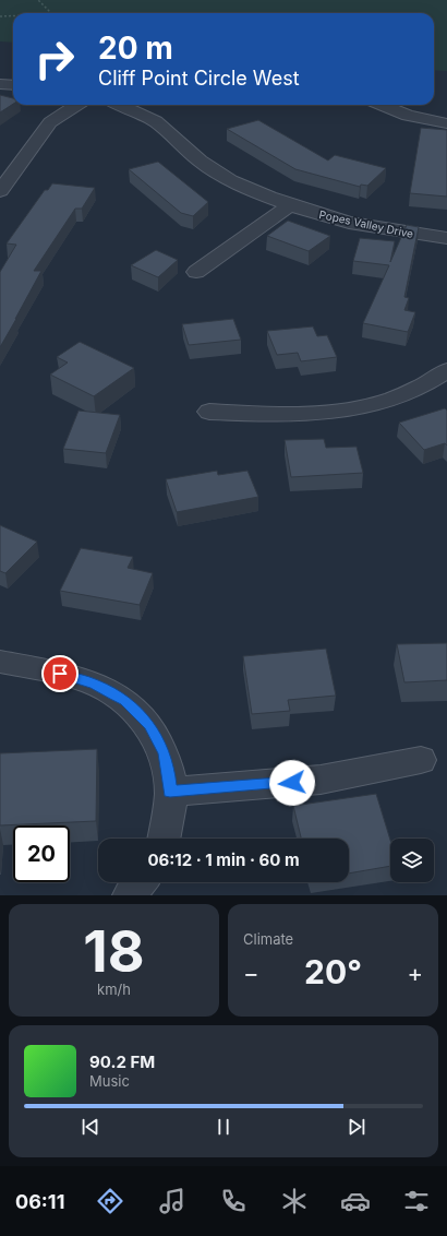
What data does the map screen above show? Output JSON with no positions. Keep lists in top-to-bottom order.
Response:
{
  "streets": {
    "street": ["Popes Valley Drive"]
  },
  "page": {
    "turn": ["20 m", "Cliff Point Circle West"],
    "limit": "20",
    "trip": "06:12 · 1 min · 60 m",
    "tile": [
      ["18", "km/h"],
      "Climate"
    ],
    "heat": ["−", "20°", "+"],
    "song": ["90.2 FM", "Music"],
    "tabs": "06:11"
  }
}
